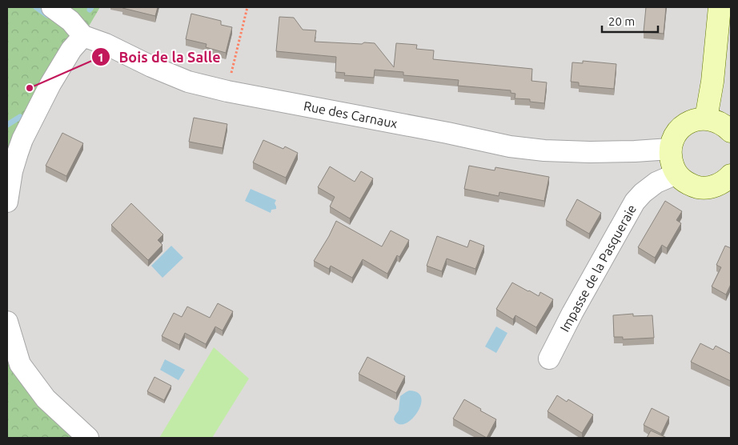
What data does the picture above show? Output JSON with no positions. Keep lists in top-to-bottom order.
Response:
{
  "streets": {
    "street": ["Rue des Carnaux", "Impasse de la Pasqueraie"]
  },
  "places": ["Bois de la Salle"],
  "scale_bar": "20 m"
}
